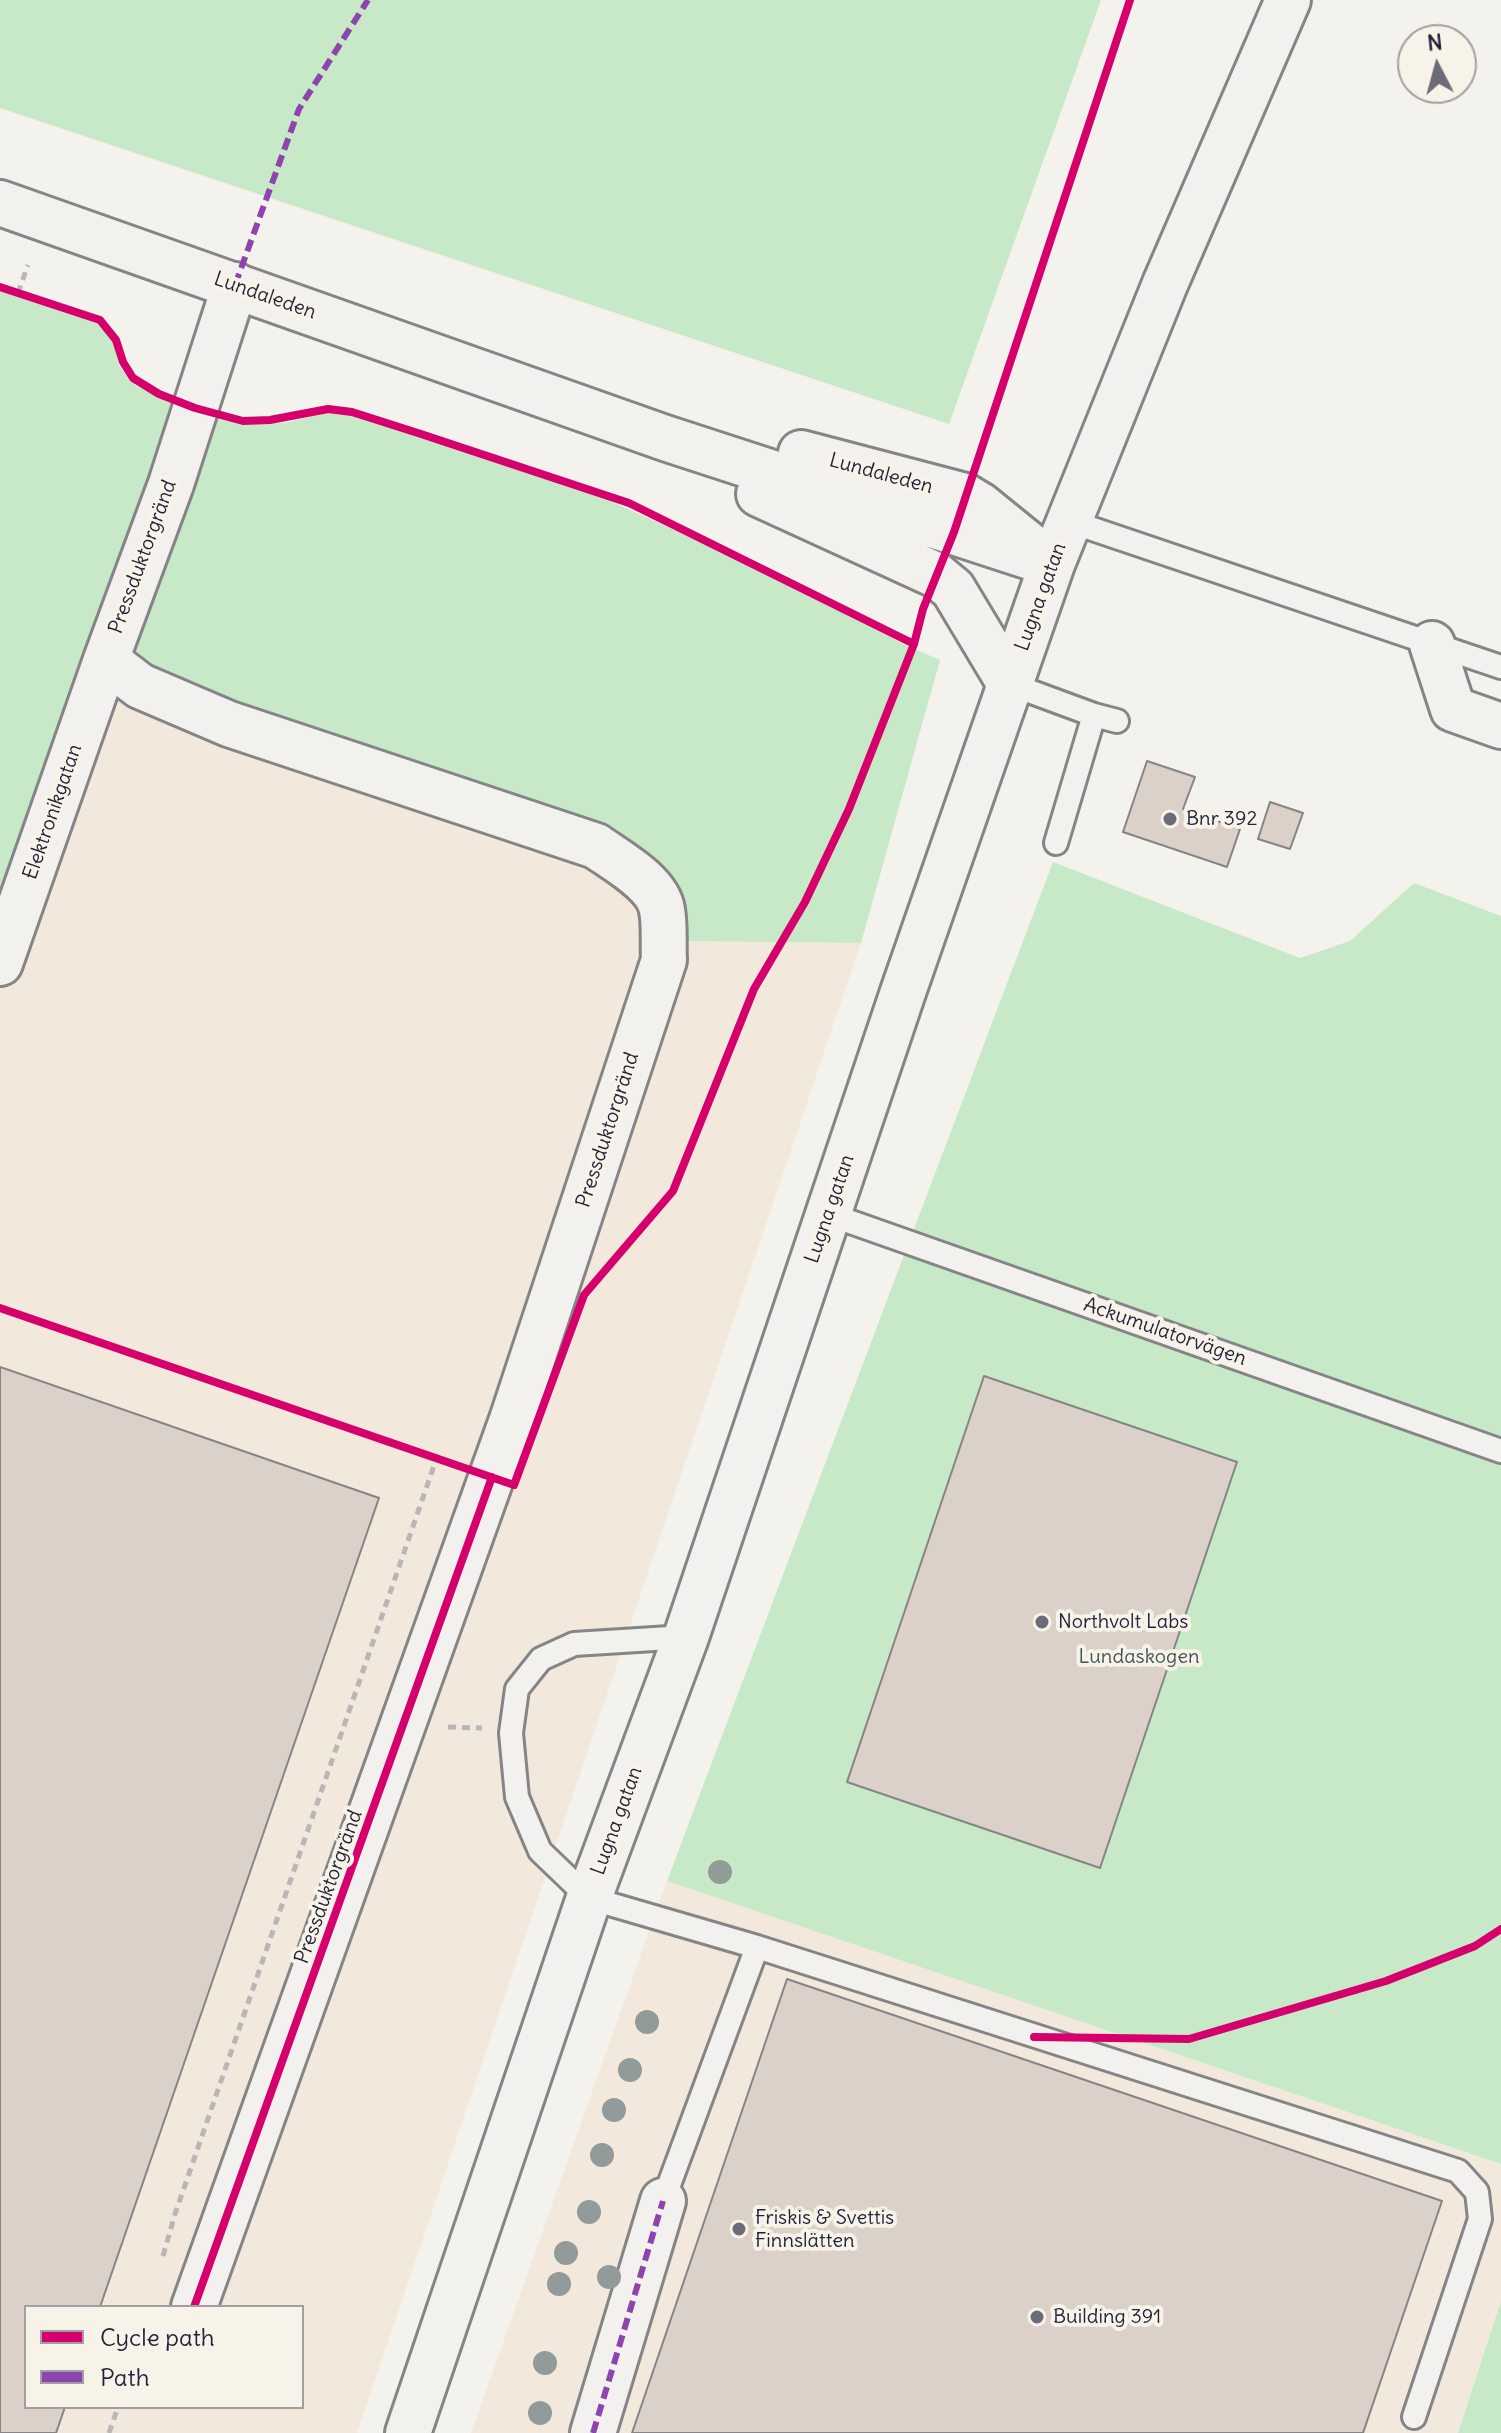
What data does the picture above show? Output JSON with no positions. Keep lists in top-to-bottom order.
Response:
{
  "streets": {
    "main road": [
      "Lundaleden",
      "Pressduktorgränd",
      "Lugna gatan",
      "Elektronikgatan"
    ],
    "lane": ["Ackumulatorvägen"]
  },
  "crossings": [
    ["Lundaleden", "Pressduktorgränd"],
    ["Lundaleden", "Lugna gatan"],
    ["Pressduktorgränd", "Elektronikgatan"],
    ["Lugna gatan", "Ackumulatorvägen"]
  ],
  "parks": ["Lundaskogen"],
  "places": [
    "Bnr 392",
    "Northvolt Labs",
    "Friskis & Svettis Finnslätten",
    "Building 391"
  ],
  "legend": ["Cycle path", "Path"],
  "north": "top"
}
